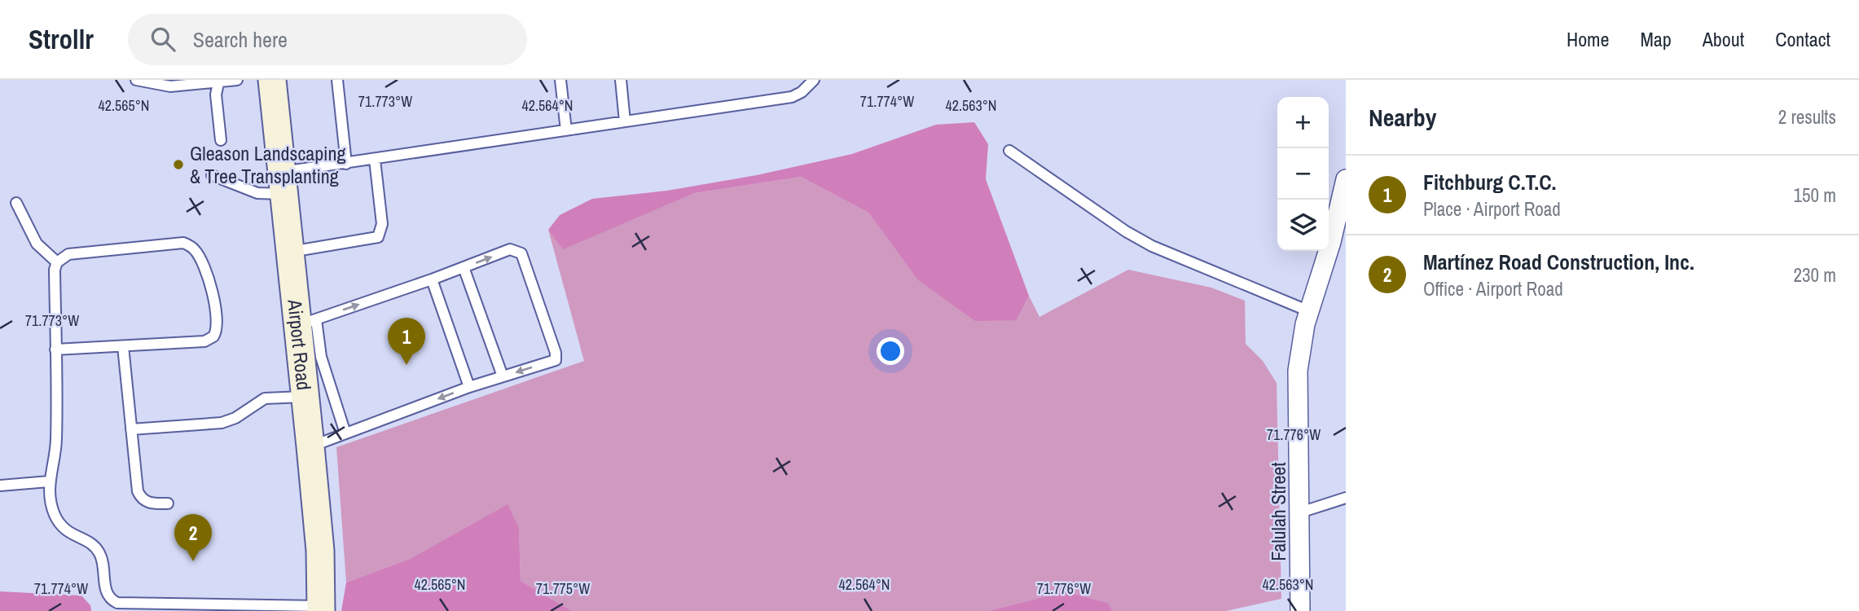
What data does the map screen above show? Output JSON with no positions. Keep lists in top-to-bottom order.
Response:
{
  "streets": {
    "main road": ["Airport Road"],
    "street": ["Falulah Street"]
  },
  "places": ["Gleason Landscaping & Tree Transplanting"],
  "page": {
    "header": "Strollr",
    "search": "Search here",
    "nav": [
      "Home",
      "Map",
      "About",
      "Contact"
    ],
    "heading": ["Nearby", "2 results"],
    "map_buttons": ["+", "−"],
    "list": [
      {
        "mark": "1",
        "name": "Fitchburg C.T.C.",
        "note": "Place · Airport Road",
        "value": "150 m"
      },
      {
        "mark": "2",
        "name": "Martínez Road Construction, Inc.",
        "note": "Office · Airport Road",
        "value": "230 m"
      }
    ],
    "pins": ["1", "2"]
  },
  "coordinates": [
    "71.773°W",
    "71.774°W",
    "42.565°N",
    "42.564°N",
    "42.563°N",
    "71.776°W",
    "71.775°W"
  ]
}
